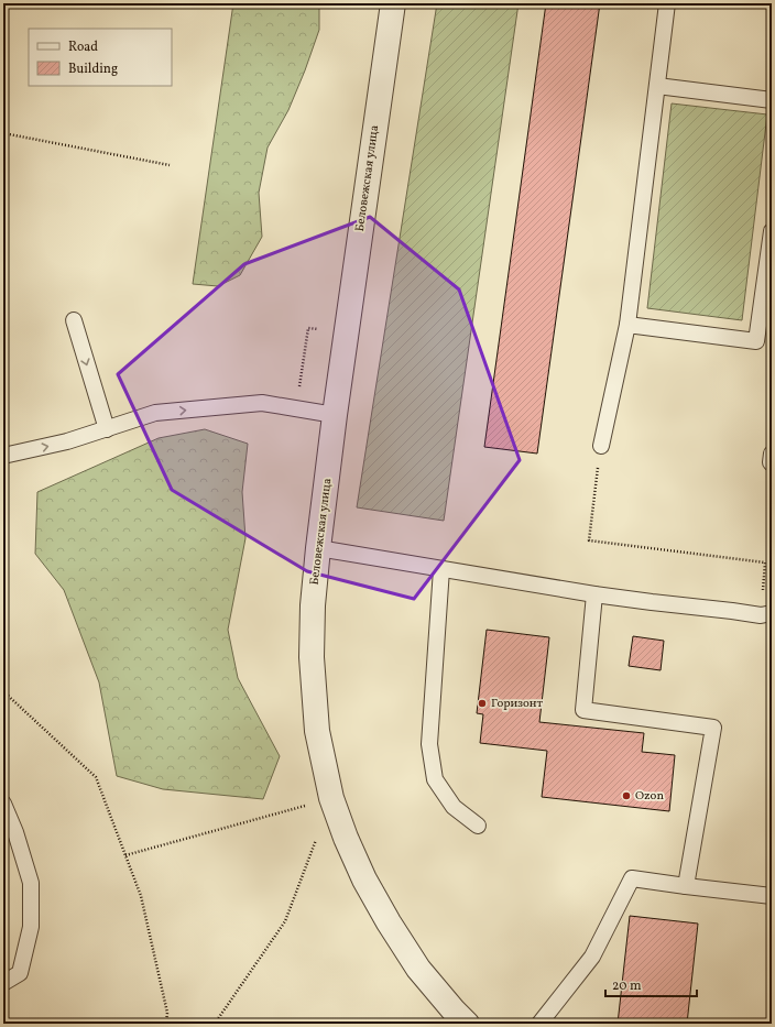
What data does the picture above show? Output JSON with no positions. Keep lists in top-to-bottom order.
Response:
{
  "streets": {
    "street": ["Беловежская улица"]
  },
  "places": ["Горизонт", "Ozon"],
  "legend": ["Road", "Building"],
  "scale_bar": "20 m"
}
